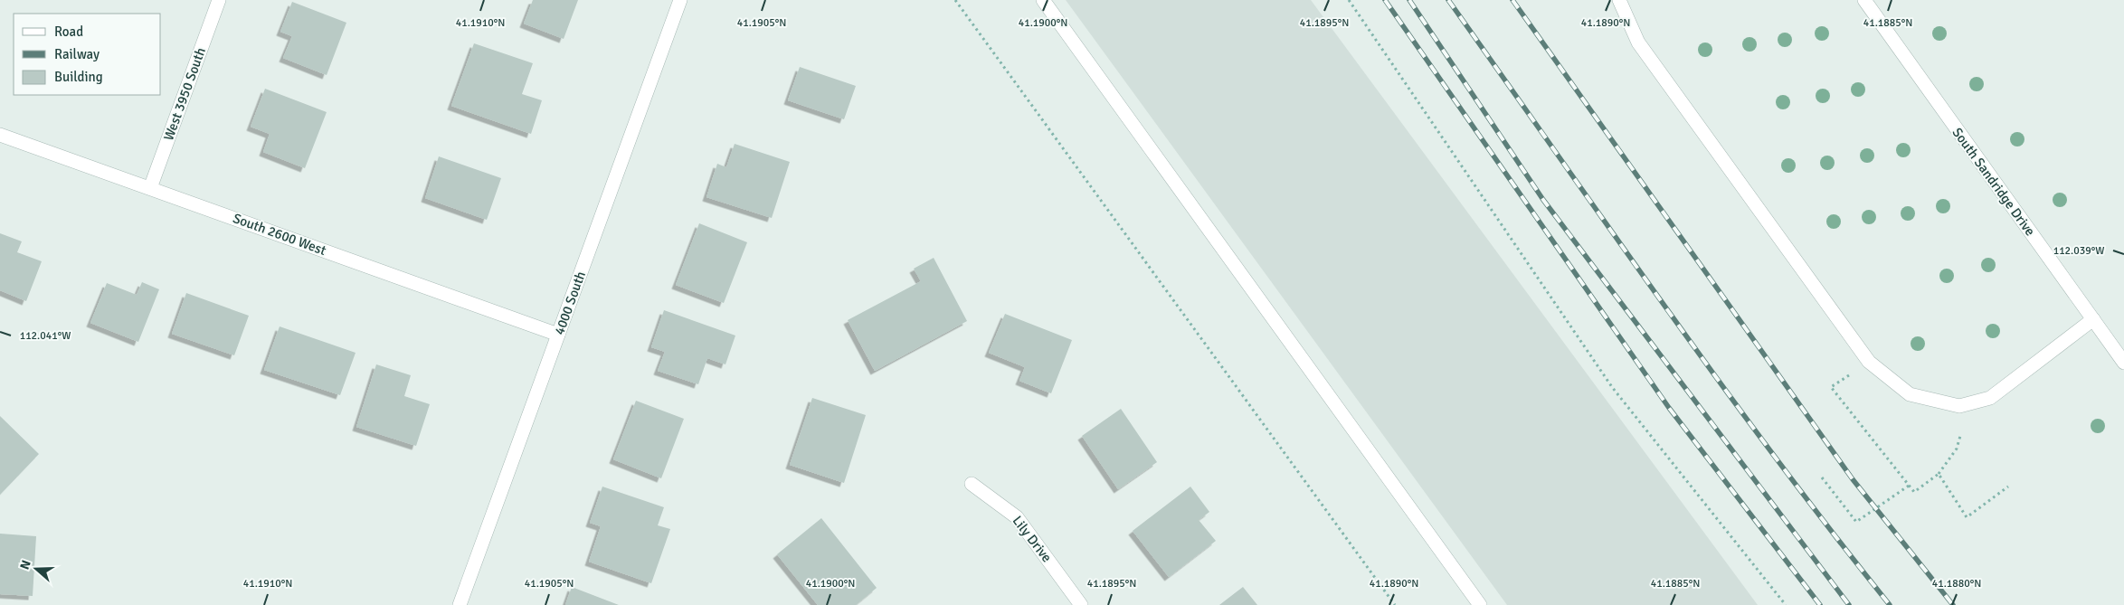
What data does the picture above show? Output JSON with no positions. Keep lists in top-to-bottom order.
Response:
{
  "streets": {
    "street": [
      "West 3950 South",
      "South Sandridge Drive",
      "South 2600 West",
      "4000 South",
      "Lily Drive"
    ]
  },
  "crossings": [
    ["West 3950 South", "South 2600 West"],
    ["South 2600 West", "4000 South"]
  ],
  "legend": ["Road", "Railway", "Building"],
  "north": "left",
  "coordinates": [
    "41.1910°N",
    "41.1905°N",
    "41.1900°N",
    "41.1895°N",
    "41.1890°N",
    "41.1885°N",
    "112.039°W",
    "112.041°W",
    "41.1880°N"
  ]
}
